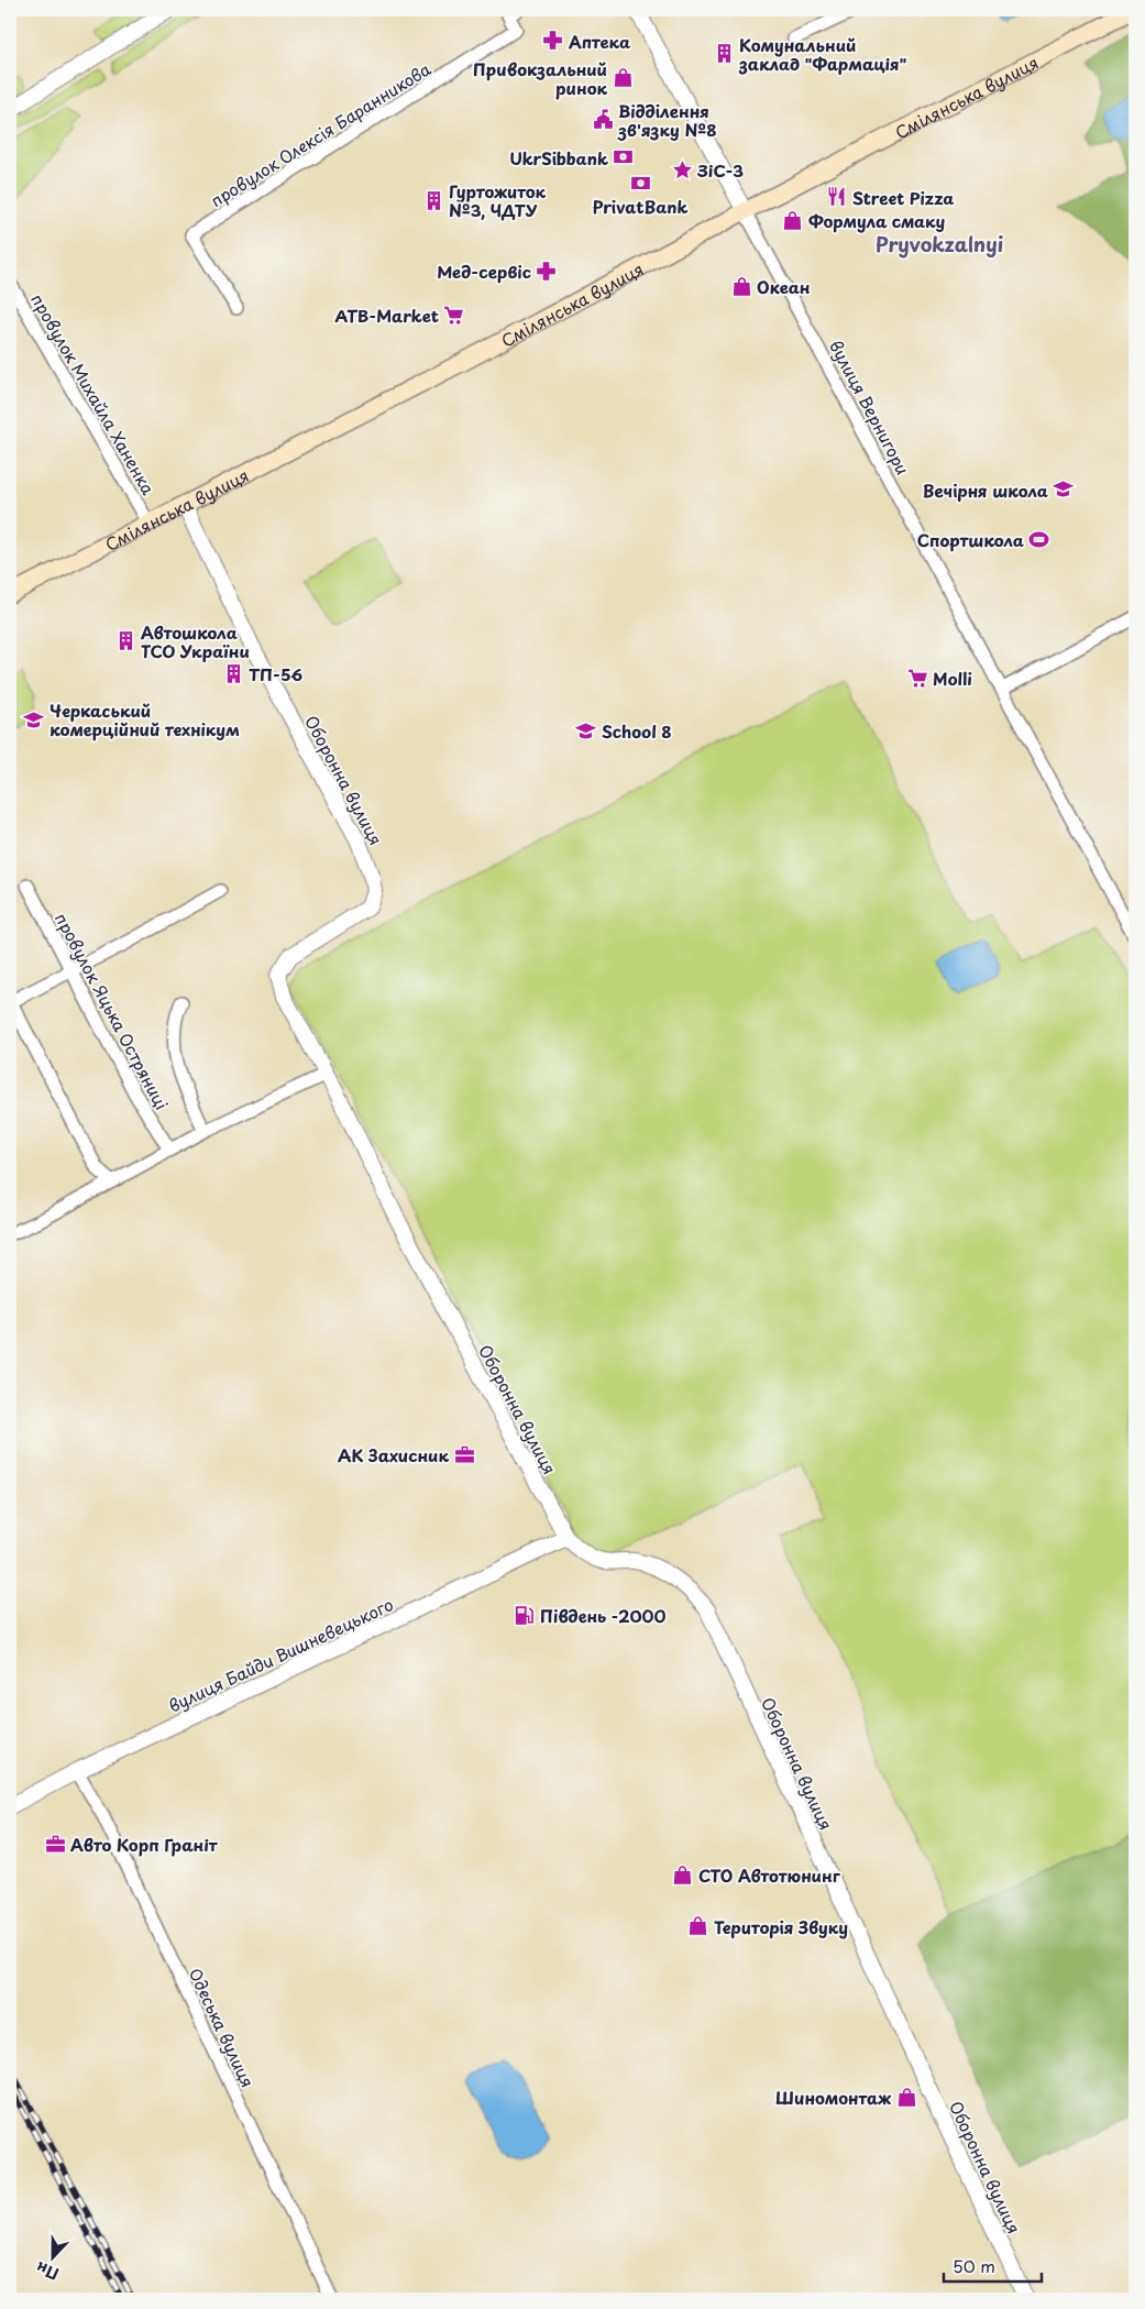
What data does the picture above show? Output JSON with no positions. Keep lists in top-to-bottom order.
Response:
{
  "streets": {
    "main road": ["Смілянська вулиця"],
    "street": [
      "провулок Олексія Баранникова",
      "провулок Михайла Ханенка",
      "вулиця Вернигори",
      "Оборонна вулиця",
      "провулок Яцька Остряниці",
      "вулиця Байди Вишневецького",
      "Одеська вулиця"
    ]
  },
  "crossings": [
    ["Смілянська вулиця", "провулок Михайла Ханенка"],
    ["Смілянська вулиця", "вулиця Вернигори"],
    ["Смілянська вулиця", "Оборонна вулиця"],
    ["Оборонна вулиця", "вулиця Байди Вишневецького"],
    ["вулиця Байди Вишневецького", "Одеська вулиця"]
  ],
  "districts": ["Pryvokzalnyi"],
  "places": {
    "pharmacy": ["Аптека", "Мед-сервіс"],
    "building": [
      "Комунальний заклад \"Фармація\"",
      "Гуртожиток №3, ЧДТУ",
      "Автошкола ТСО України",
      "ТП-56"
    ],
    "shop": [
      "Привокзальний ринок",
      "Формула смаку",
      "Океан",
      "СТО Автотюнинг",
      "Територія Звуку",
      "Шиномонтаж"
    ],
    "public building": ["Відділення зв'язку №8"],
    "bank": ["UkrSibbank", "PrivatBank"],
    "place": ["ЗіС-3"],
    "restaurant": ["Street Pizza"],
    "supermarket": ["ATB-Market", "Molli"],
    "school or university": ["Вечірня школа", "Черкаський комерційний технікум", "School 8"],
    "sports": ["Спортшкола"],
    "office": ["АК Захисник", "Авто Корп Граніт"],
    "fuel station": ["Південь -2000"]
  },
  "scale_bar": "50 m",
  "north": "bottom"
}
